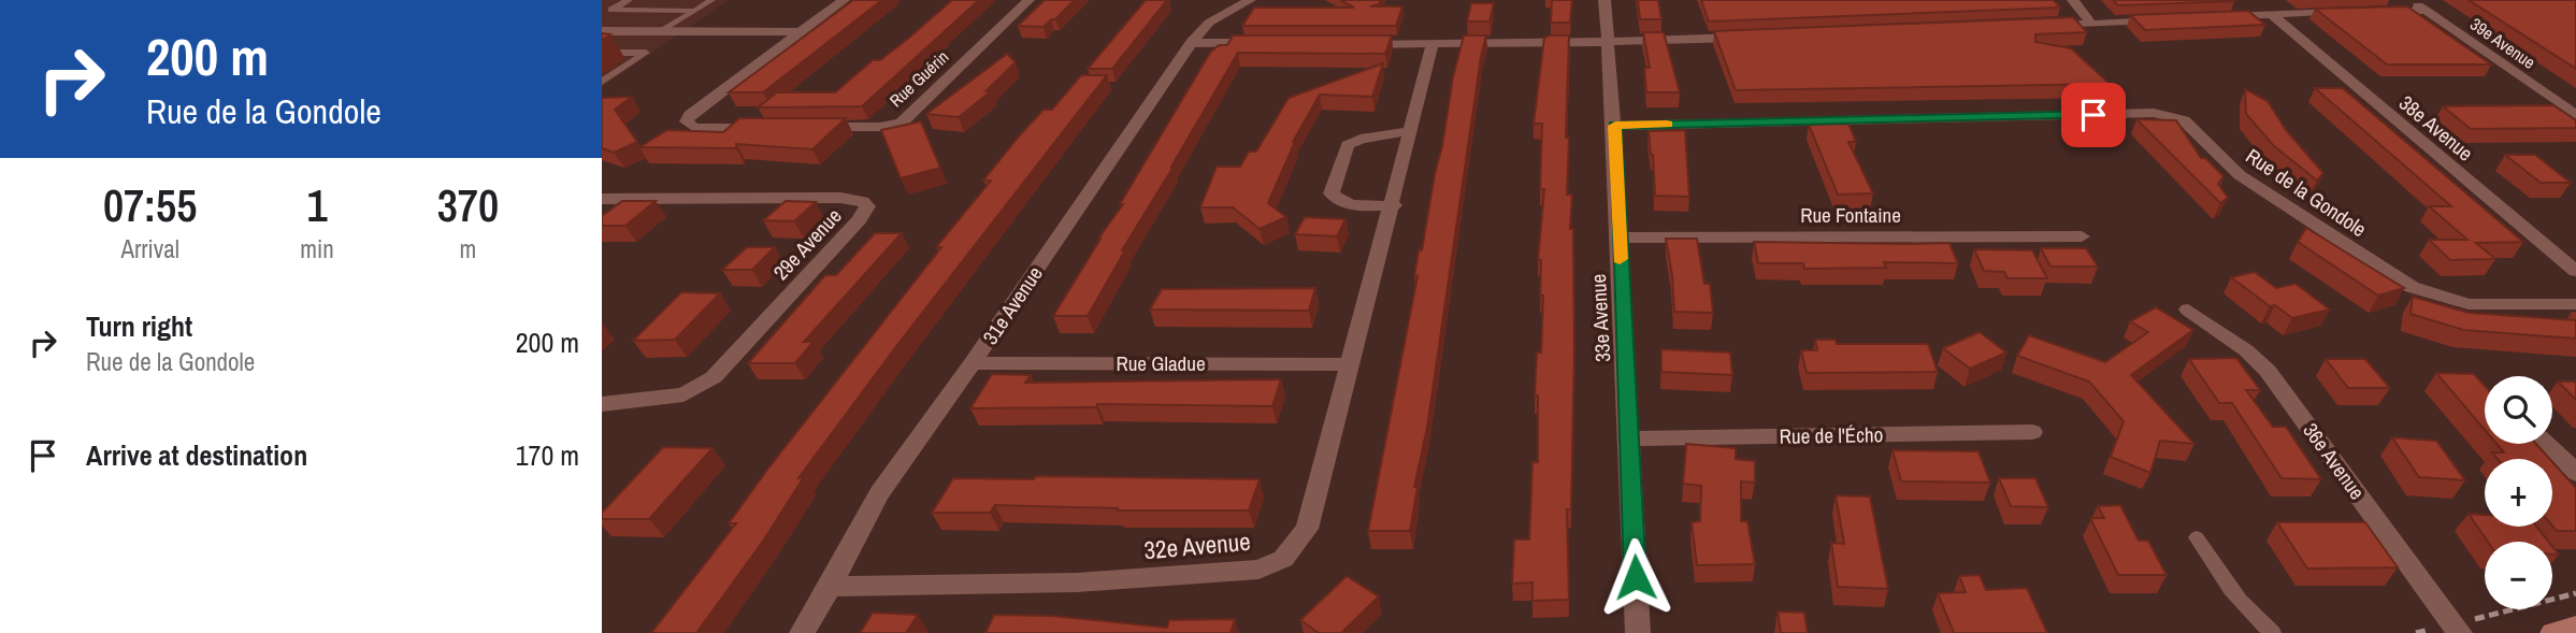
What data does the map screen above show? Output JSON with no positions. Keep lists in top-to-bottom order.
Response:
{
  "streets": {
    "street": [
      "39e Avenue",
      "Rue Guérin",
      "38e Avenue",
      "Rue de la Gondole",
      "Rue Fontaine",
      "29e Avenue",
      "31e Avenue",
      "33e Avenue",
      "Rue Gladue",
      "Rue de l'Écho",
      "36e Avenue",
      "32e Avenue"
    ]
  },
  "crossings": [
    ["Rue de la Gondole", "33e Avenue"],
    ["Rue Fontaine", "33e Avenue"],
    ["31e Avenue", "Rue Gladue"],
    ["31e Avenue", "32e Avenue"],
    ["33e Avenue", "Rue de l'Écho"],
    ["Rue Gladue", "32e Avenue"]
  ],
  "page": {
    "turn": ["200 m", "Rue de la Gondole"],
    "eta": [
      "07:55",
      "Arrival",
      "1",
      "min",
      "370",
      "m"
    ],
    "list": [
      {
        "name": "Turn right",
        "note": "Rue de la Gondole",
        "value": "200 m"
      },
      {
        "name": "Arrive at destination",
        "value": "170 m"
      }
    ],
    "map_buttons": ["+", "−"]
  }
}
